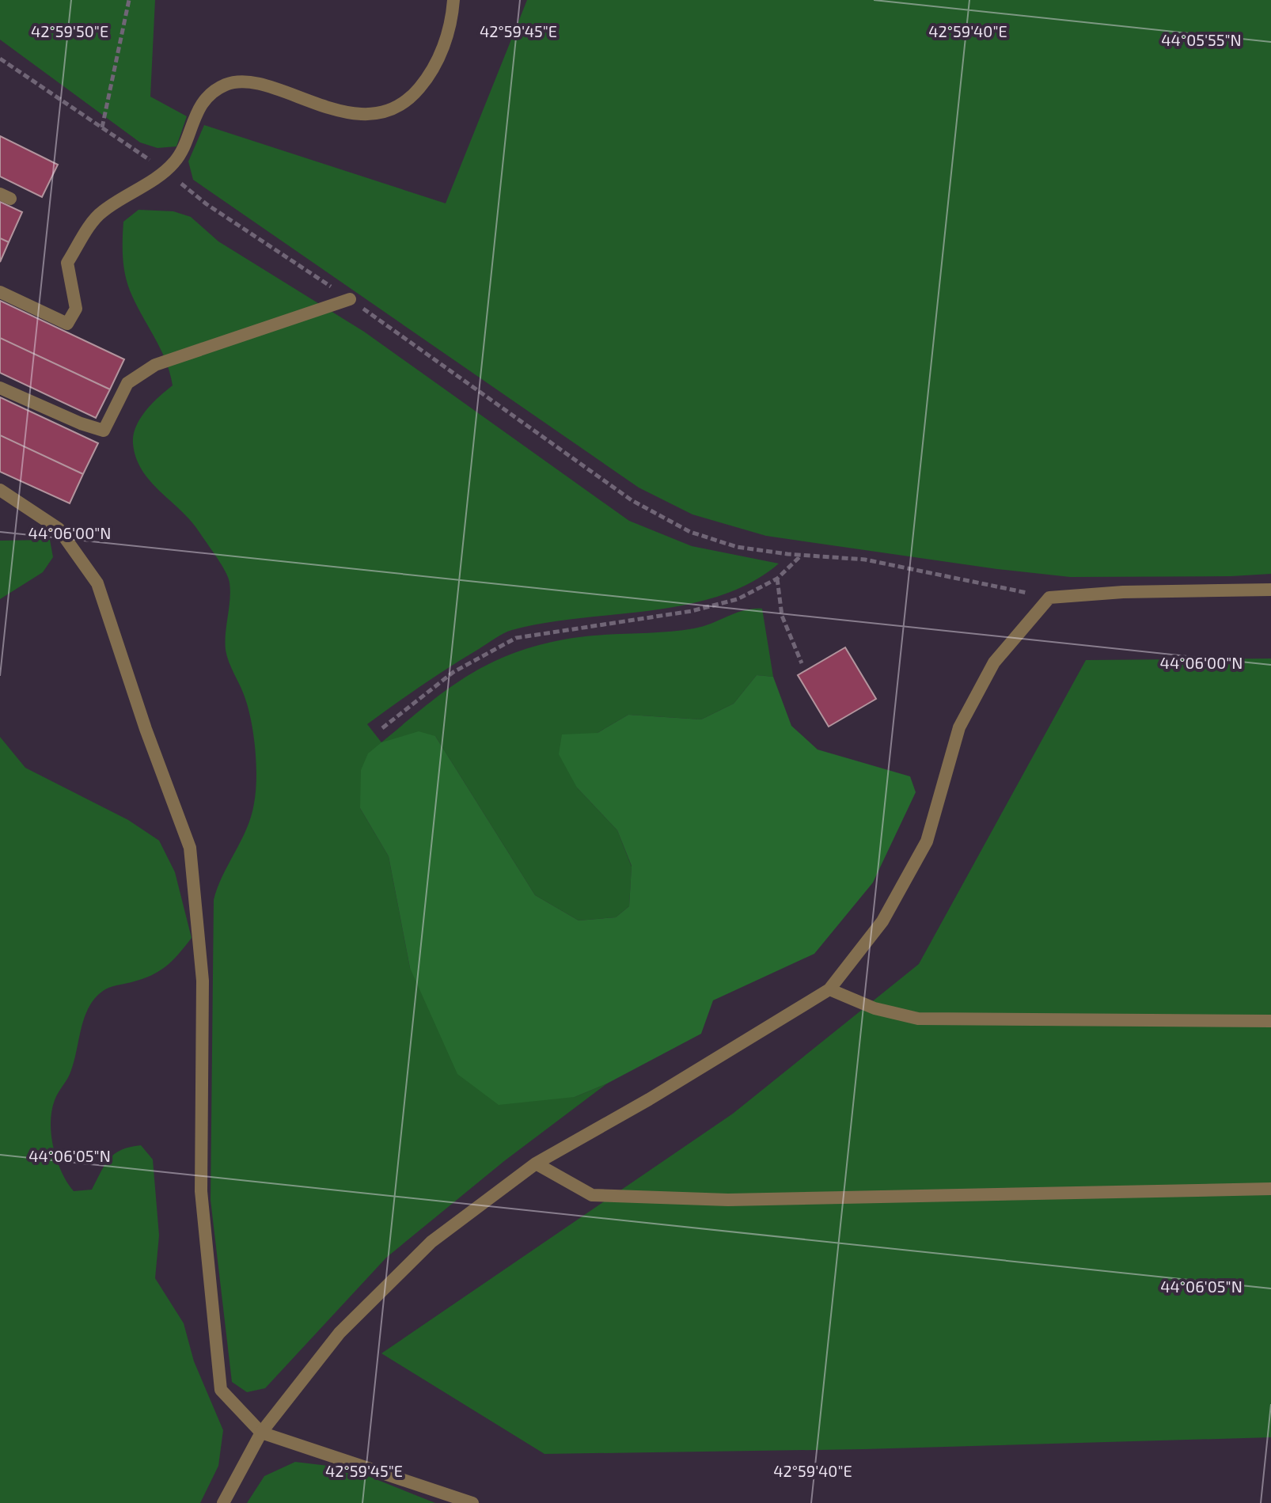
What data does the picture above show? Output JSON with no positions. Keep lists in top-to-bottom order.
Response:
{
  "coordinates": [
    "42°59'50\"E",
    "42°59'45\"E",
    "42°59'40\"E",
    "44°05'55\"N",
    "44°06'00\"N",
    "44°06'05\"N"
  ]
}
